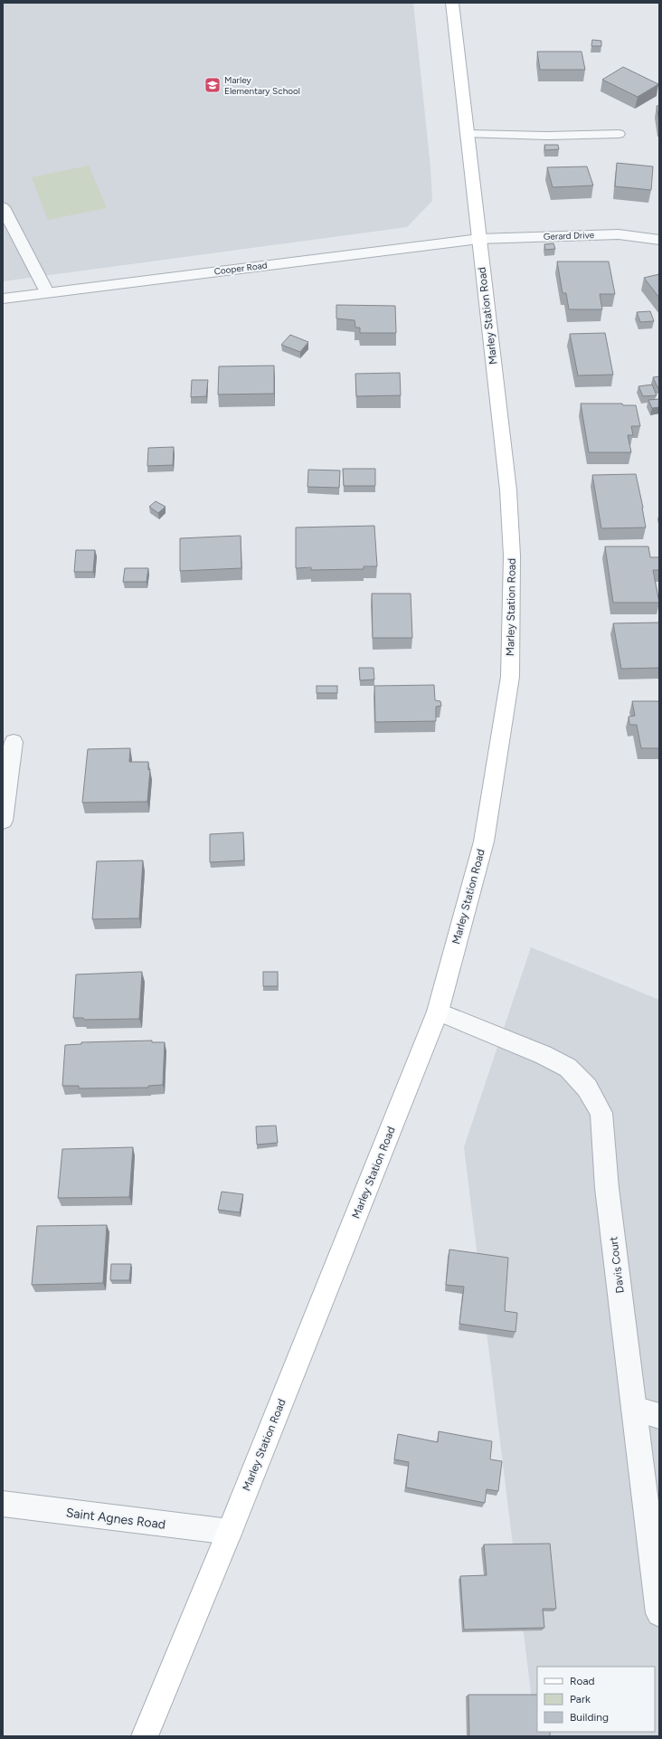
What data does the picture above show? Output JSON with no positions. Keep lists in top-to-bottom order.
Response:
{
  "streets": {
    "main road": ["Marley Station Road"],
    "street": [
      "Gerard Drive",
      "Cooper Road",
      "Davis Court",
      "Saint Agnes Road"
    ]
  },
  "crossings": [
    ["Gerard Drive", "Cooper Road"],
    ["Gerard Drive", "Marley Station Road"],
    ["Cooper Road", "Marley Station Road"],
    ["Marley Station Road", "Davis Court"],
    ["Marley Station Road", "Saint Agnes Road"]
  ],
  "places": {
    "school or university": ["Marley Elementary School"]
  },
  "legend": ["Road", "Park", "Building"]
}
